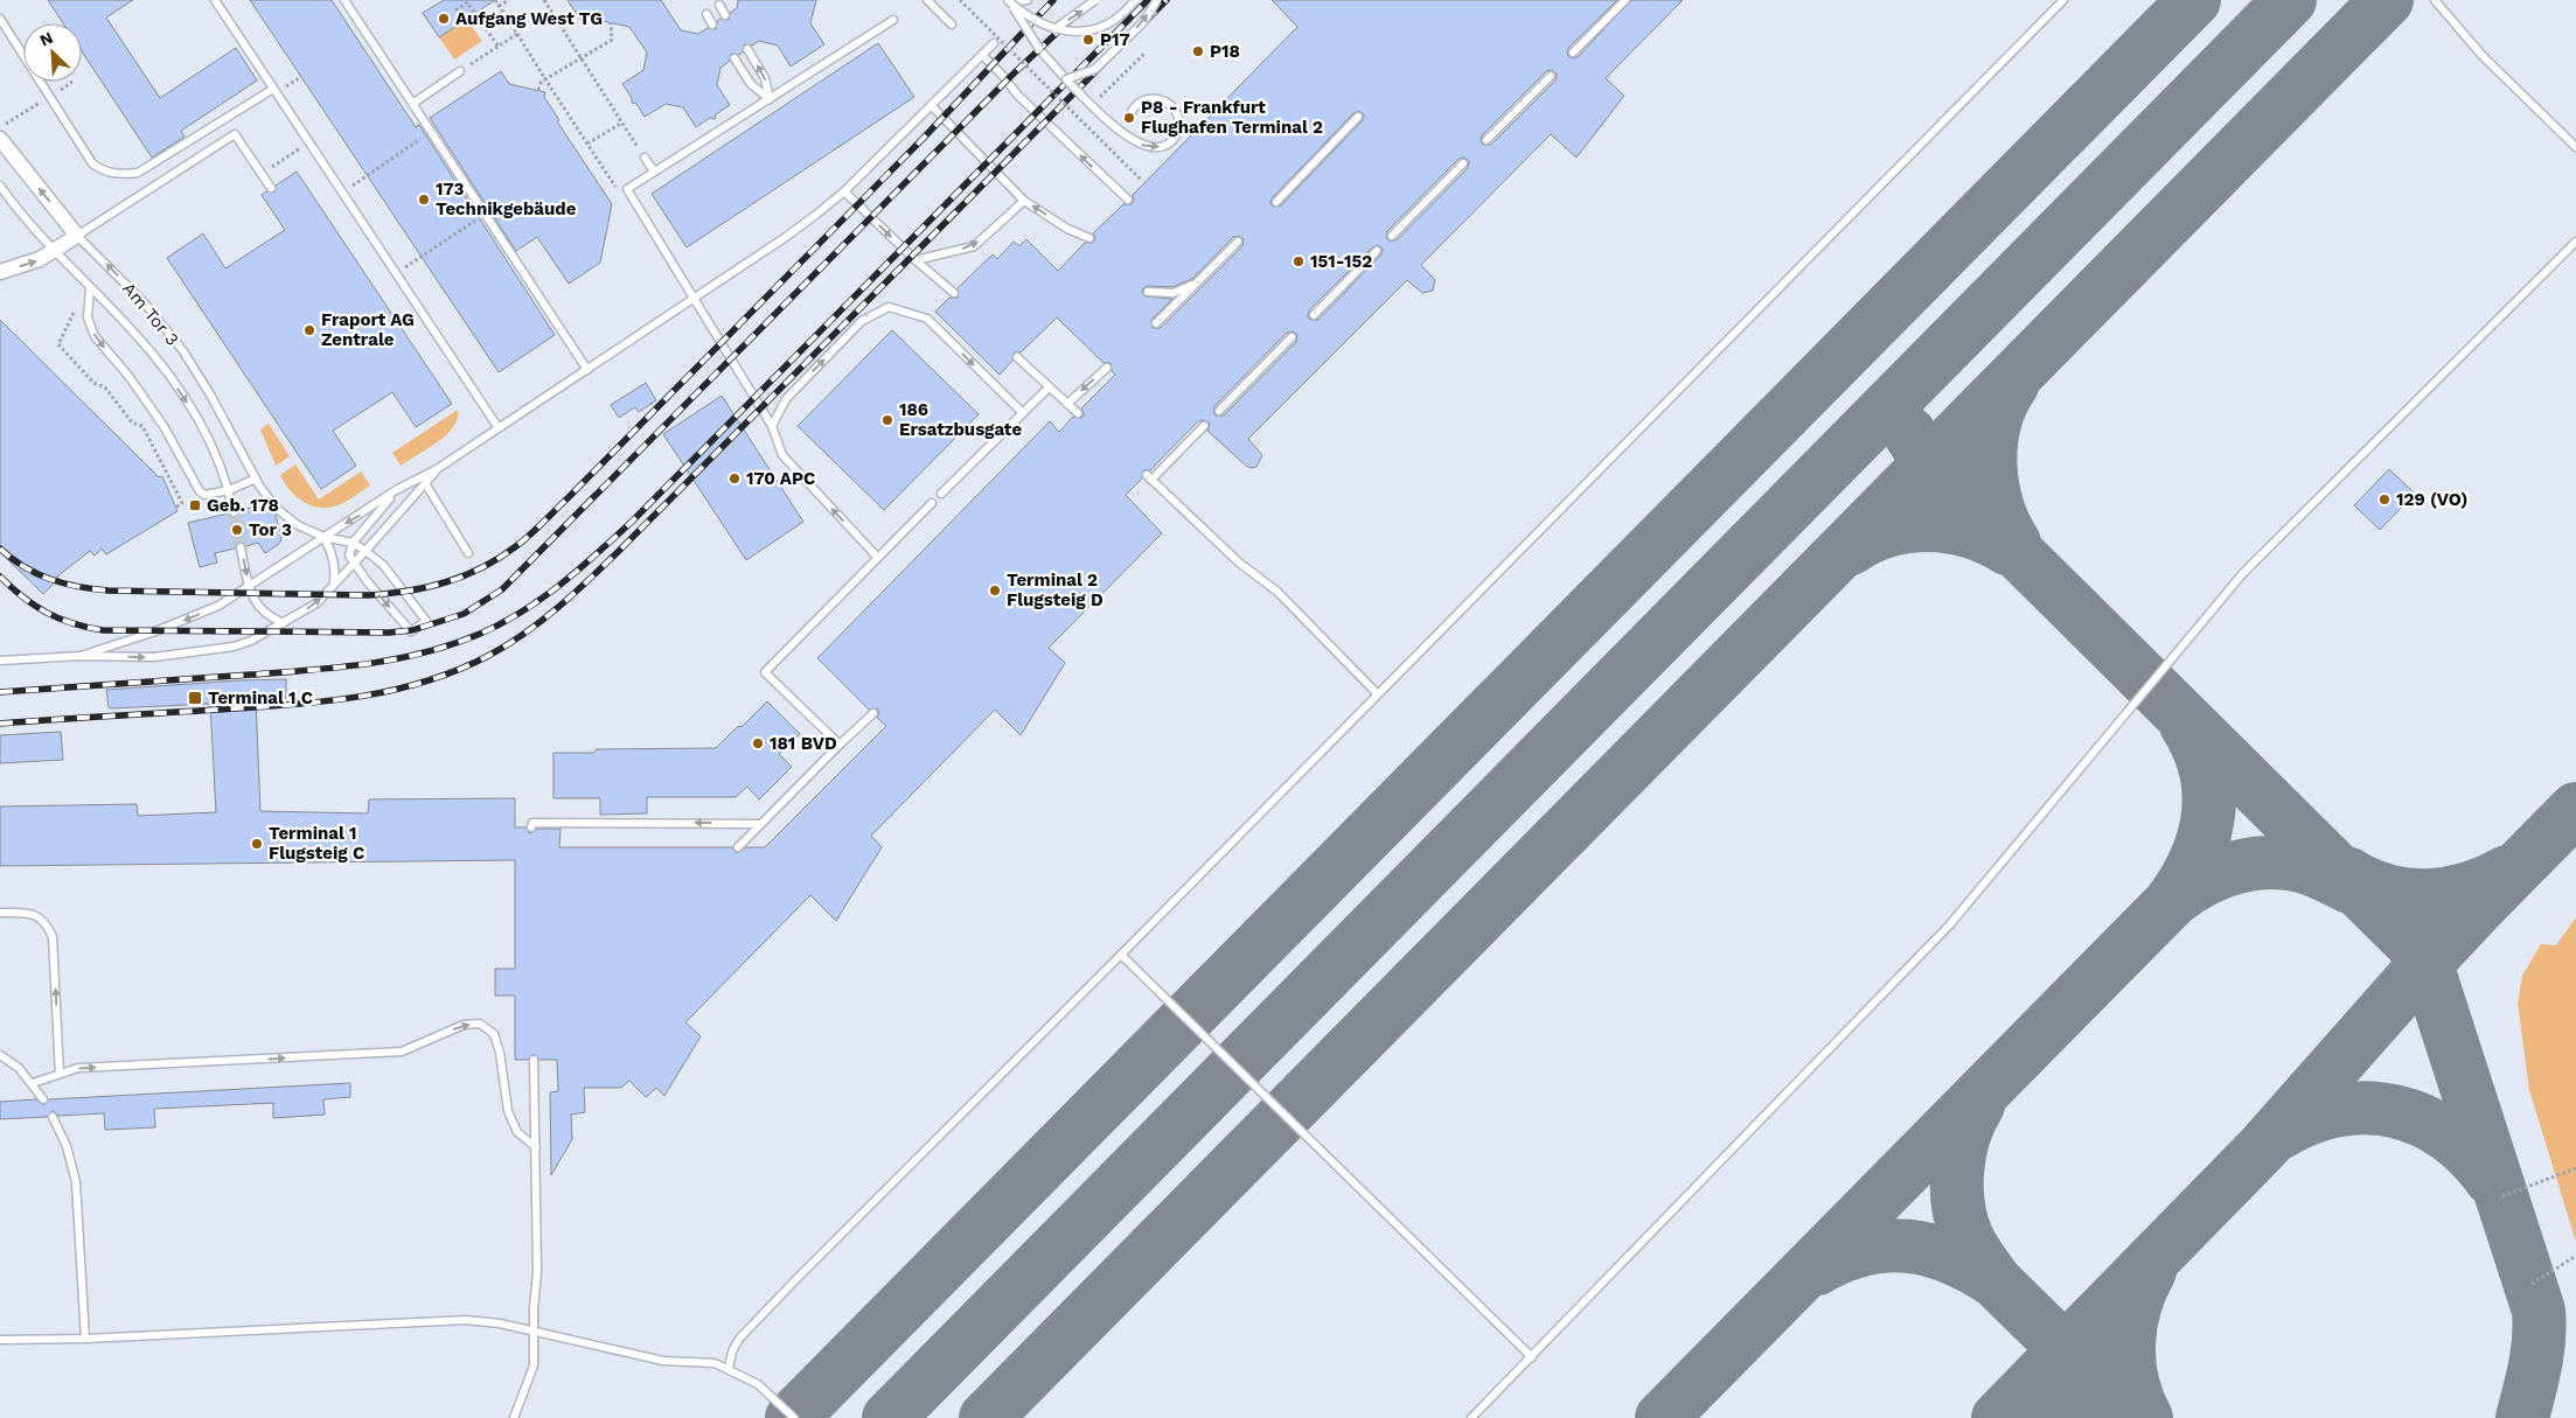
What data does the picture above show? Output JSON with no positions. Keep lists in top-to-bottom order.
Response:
{
  "streets": {
    "street": ["Am Tor 3"]
  },
  "places": {
    "other": [
      "Aufgang West TG",
      "P17",
      "P18",
      "P8 - Frankfurt Flughafen Terminal 2",
      "173 Technikgebäude",
      "151-152",
      "Fraport AG Zentrale",
      "186 Ersatzbusgate",
      "170 APC",
      "129 (VO)",
      "Tor 3",
      "Terminal 2 Flugsteig D",
      "181 BVD",
      "Terminal 1 Flugsteig C"
    ],
    "transit": ["Geb. 178", "Terminal 1 C"]
  },
  "north": "top left"
}
